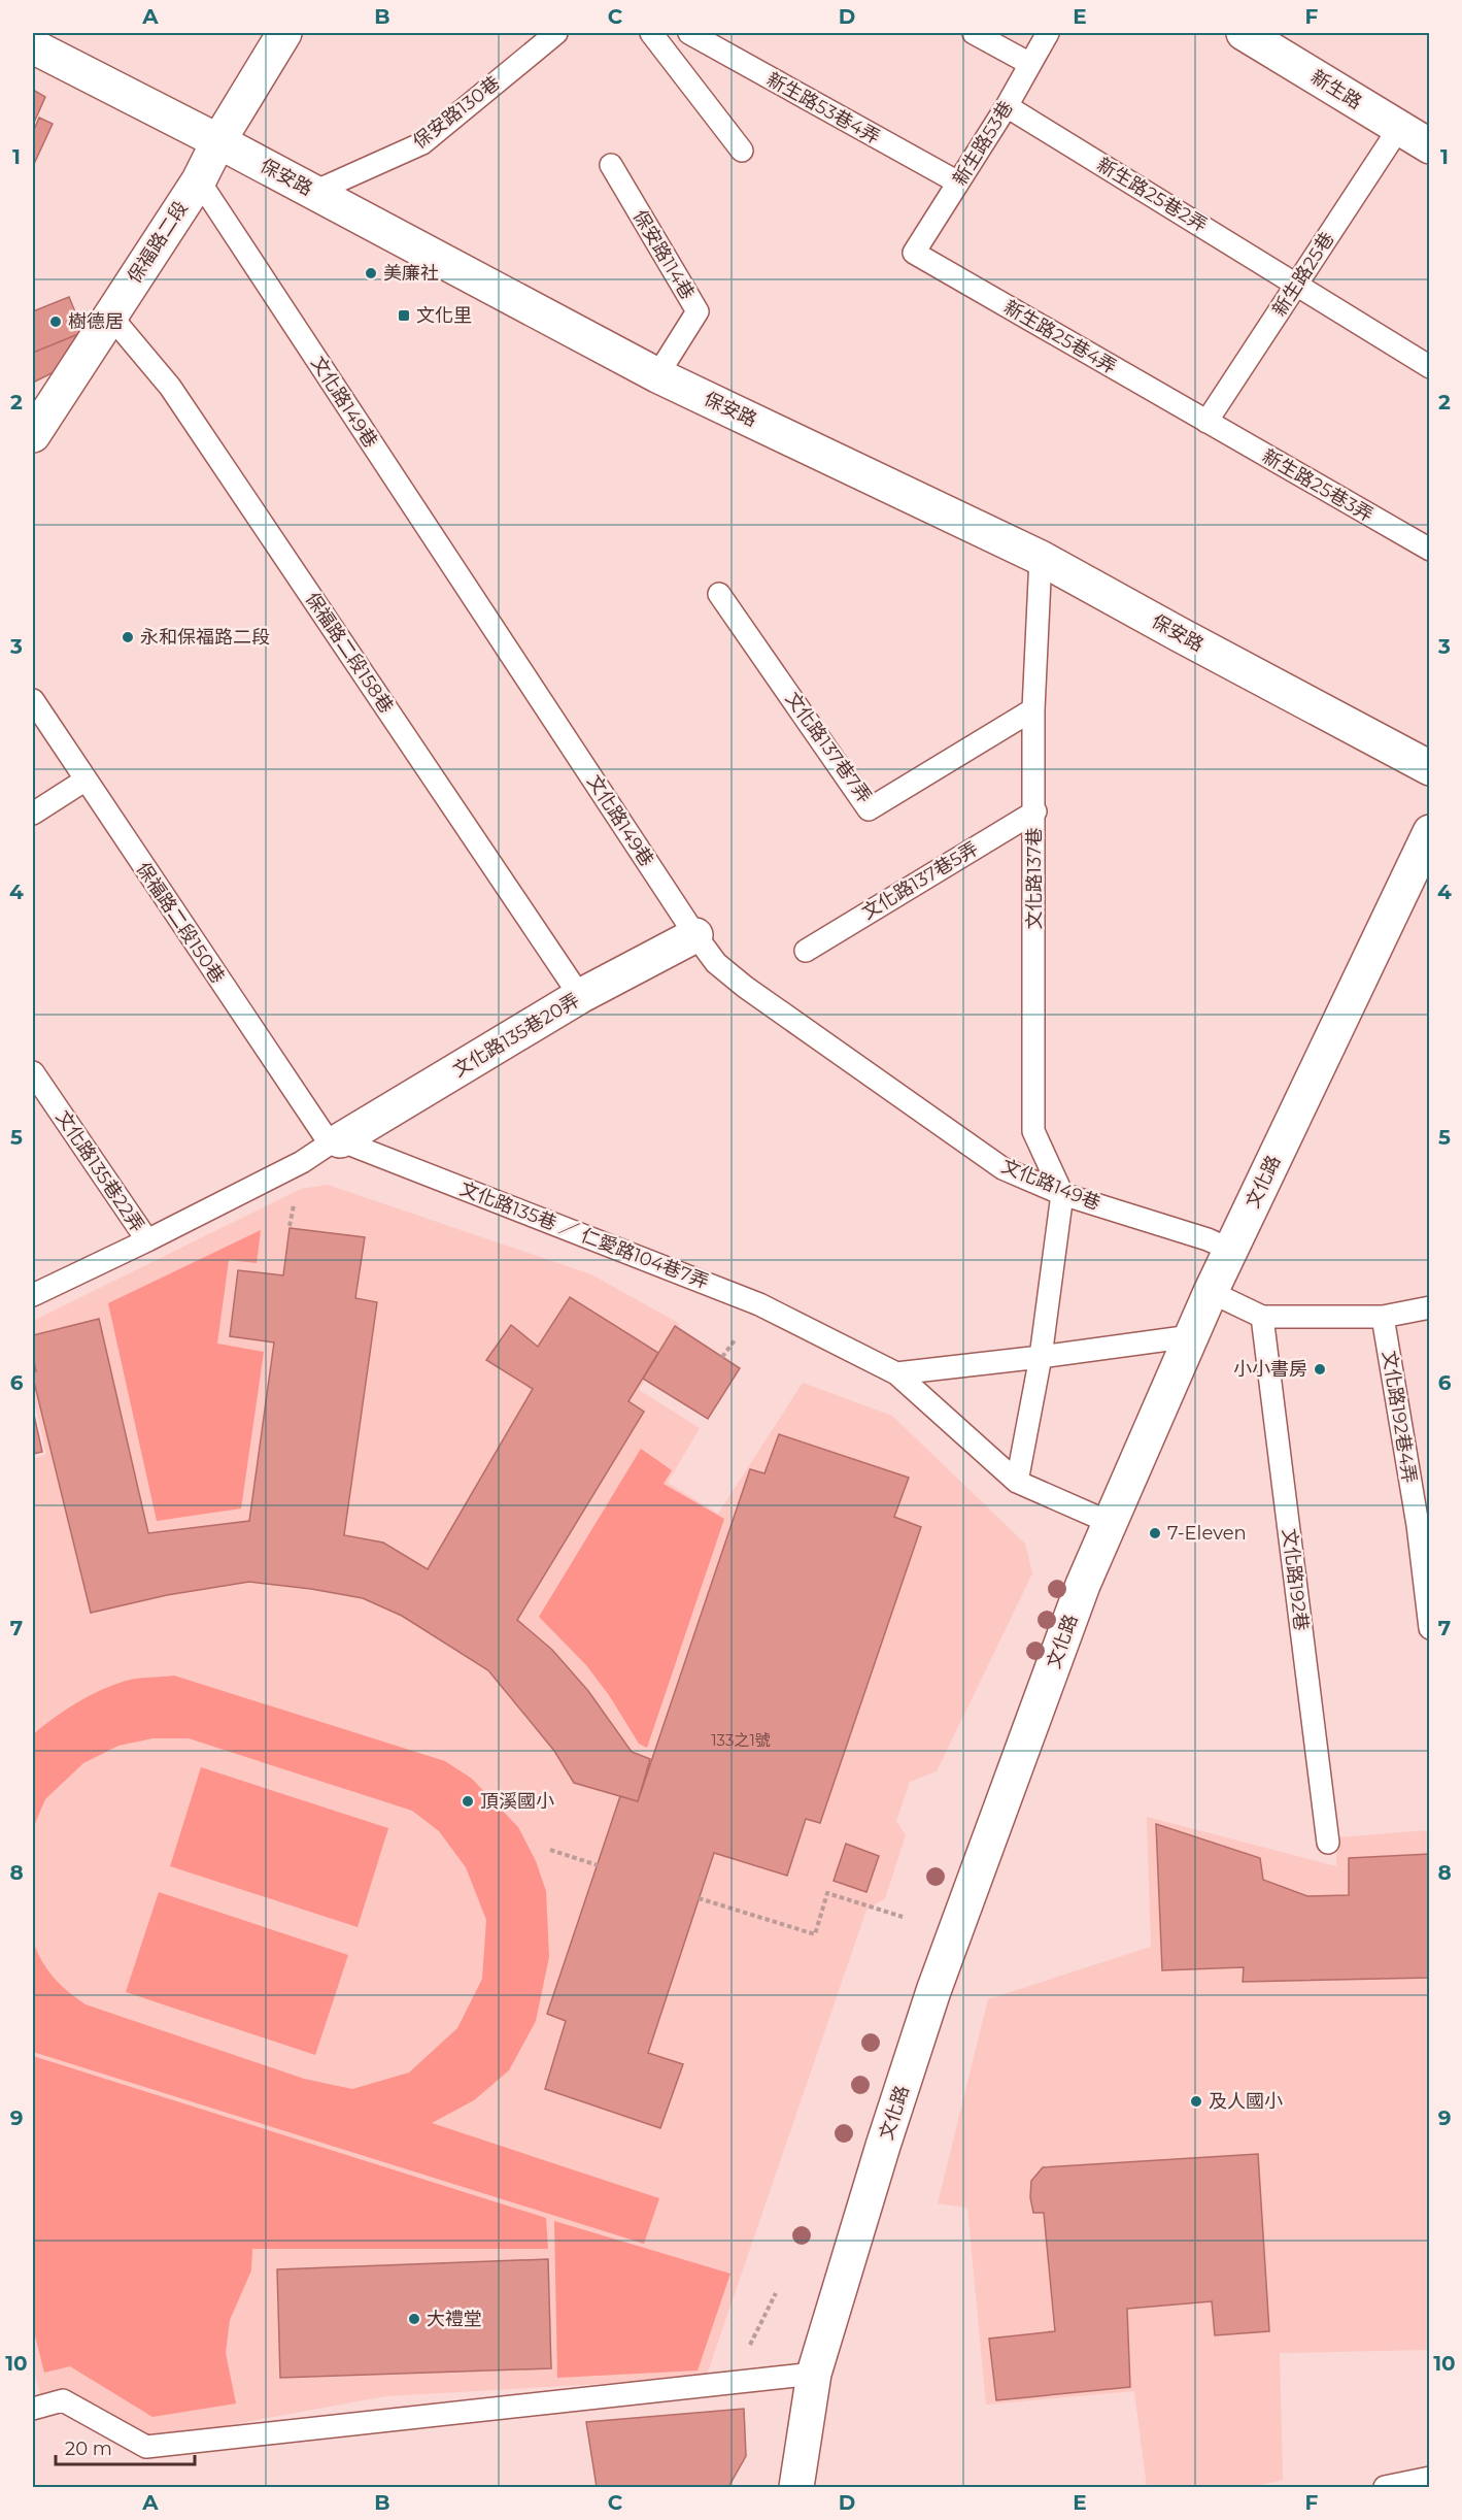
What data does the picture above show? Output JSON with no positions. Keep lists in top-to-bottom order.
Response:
{
  "streets": {
    "street": [
      "新生路",
      "保安路",
      "保福路二段",
      "文化路135巷20弄",
      "文化路"
    ],
    "lane": [
      "新生路53巷4弄",
      "保安路130巷",
      "新生路53巷",
      "新生路25巷2弄",
      "保安路114巷",
      "新生路25巷",
      "新生路25巷4弄",
      "文化路149巷",
      "新生路25巷3弄",
      "保福路二段158巷",
      "文化路137巷7弄",
      "文化路137巷",
      "文化路137巷5弄",
      "保福路二段150巷",
      "文化路135巷22弄",
      "文化路135巷 ／ 仁愛路104巷7弄",
      "文化路192巷4弄",
      "文化路192巷"
    ]
  },
  "crossings": [
    ["新生路", "新生路25巷"],
    ["新生路53巷4弄", "新生路53巷"],
    ["保安路130巷", "保安路"],
    ["新生路53巷", "新生路25巷2弄"],
    ["新生路53巷", "新生路25巷4弄"],
    ["保安路", "保福路二段"],
    ["保安路", "保安路114巷"],
    ["保安路", "文化路137巷"],
    ["新生路25巷2弄", "新生路25巷"],
    ["保福路二段", "文化路149巷"],
    ["保福路二段", "保福路二段158巷"],
    ["新生路25巷", "新生路25巷4弄"],
    ["新生路25巷", "新生路25巷3弄"],
    ["新生路25巷4弄", "新生路25巷3弄"],
    ["文化路149巷", "文化路137巷"],
    ["文化路149巷", "文化路135巷20弄"],
    ["文化路149巷", "文化路"],
    ["保福路二段158巷", "文化路135巷20弄"],
    ["文化路137巷7弄", "文化路137巷"],
    ["文化路137巷", "文化路137巷5弄"],
    ["保福路二段150巷", "文化路135巷20弄"],
    ["保福路二段150巷", "文化路135巷 ／ 仁愛路104巷7弄"],
    ["文化路135巷20弄", "文化路135巷 ／ 仁愛路104巷7弄"],
    ["文化路", "文化路135巷 ／ 仁愛路104巷7弄"]
  ],
  "places": {
    "other": [
      "美廉社",
      "樹德居",
      "永和保福路二段",
      "小小書房",
      "7-Eleven",
      "頂溪國小",
      "及人國小",
      "大禮堂"
    ],
    "transit": ["文化里"]
  },
  "house_numbers": ["133之1號"],
  "scale_bar": "20 m",
  "grid": {
    "columns": [
      "A",
      "B",
      "C",
      "D",
      "E",
      "F"
    ],
    "rows": [
      "1",
      "2",
      "3",
      "4",
      "5",
      "6",
      "7",
      "8",
      "9",
      "10"
    ]
  }
}
